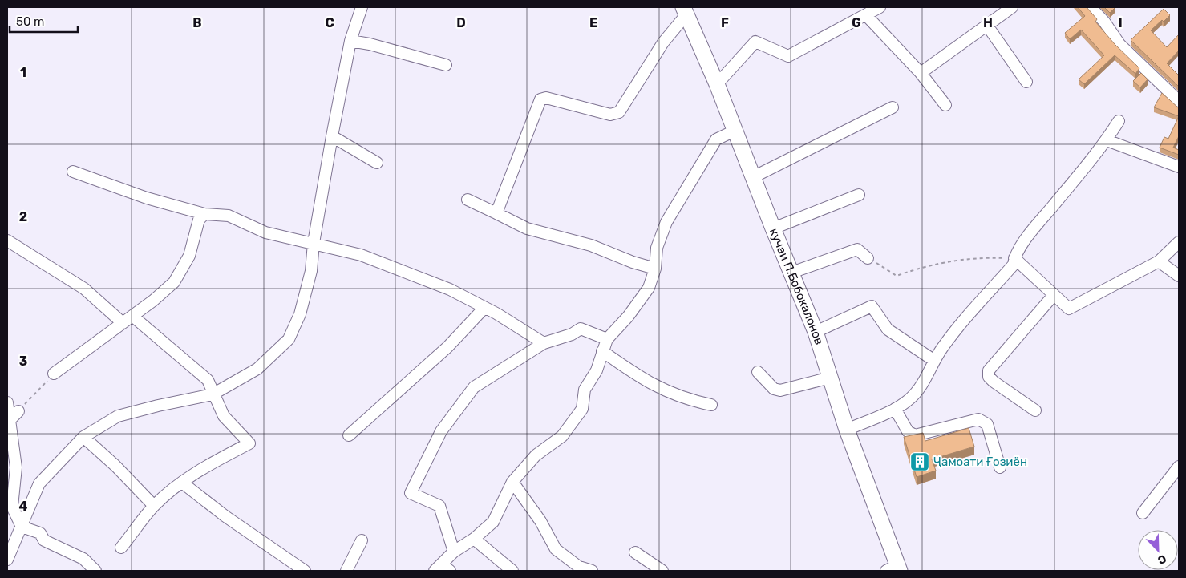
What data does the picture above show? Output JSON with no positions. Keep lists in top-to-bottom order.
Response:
{
  "streets": {
    "main road": ["кучаи П.Бобокалонов"]
  },
  "places": {
    "building": ["Ҷамоати Ғозиён"]
  },
  "scale_bar": "50 m",
  "north": "bottom right",
  "grid": {
    "columns": [
      "B",
      "C",
      "D",
      "E",
      "F",
      "G",
      "H",
      "I"
    ],
    "rows": [
      "1",
      "2",
      "3",
      "4"
    ]
  }
}
